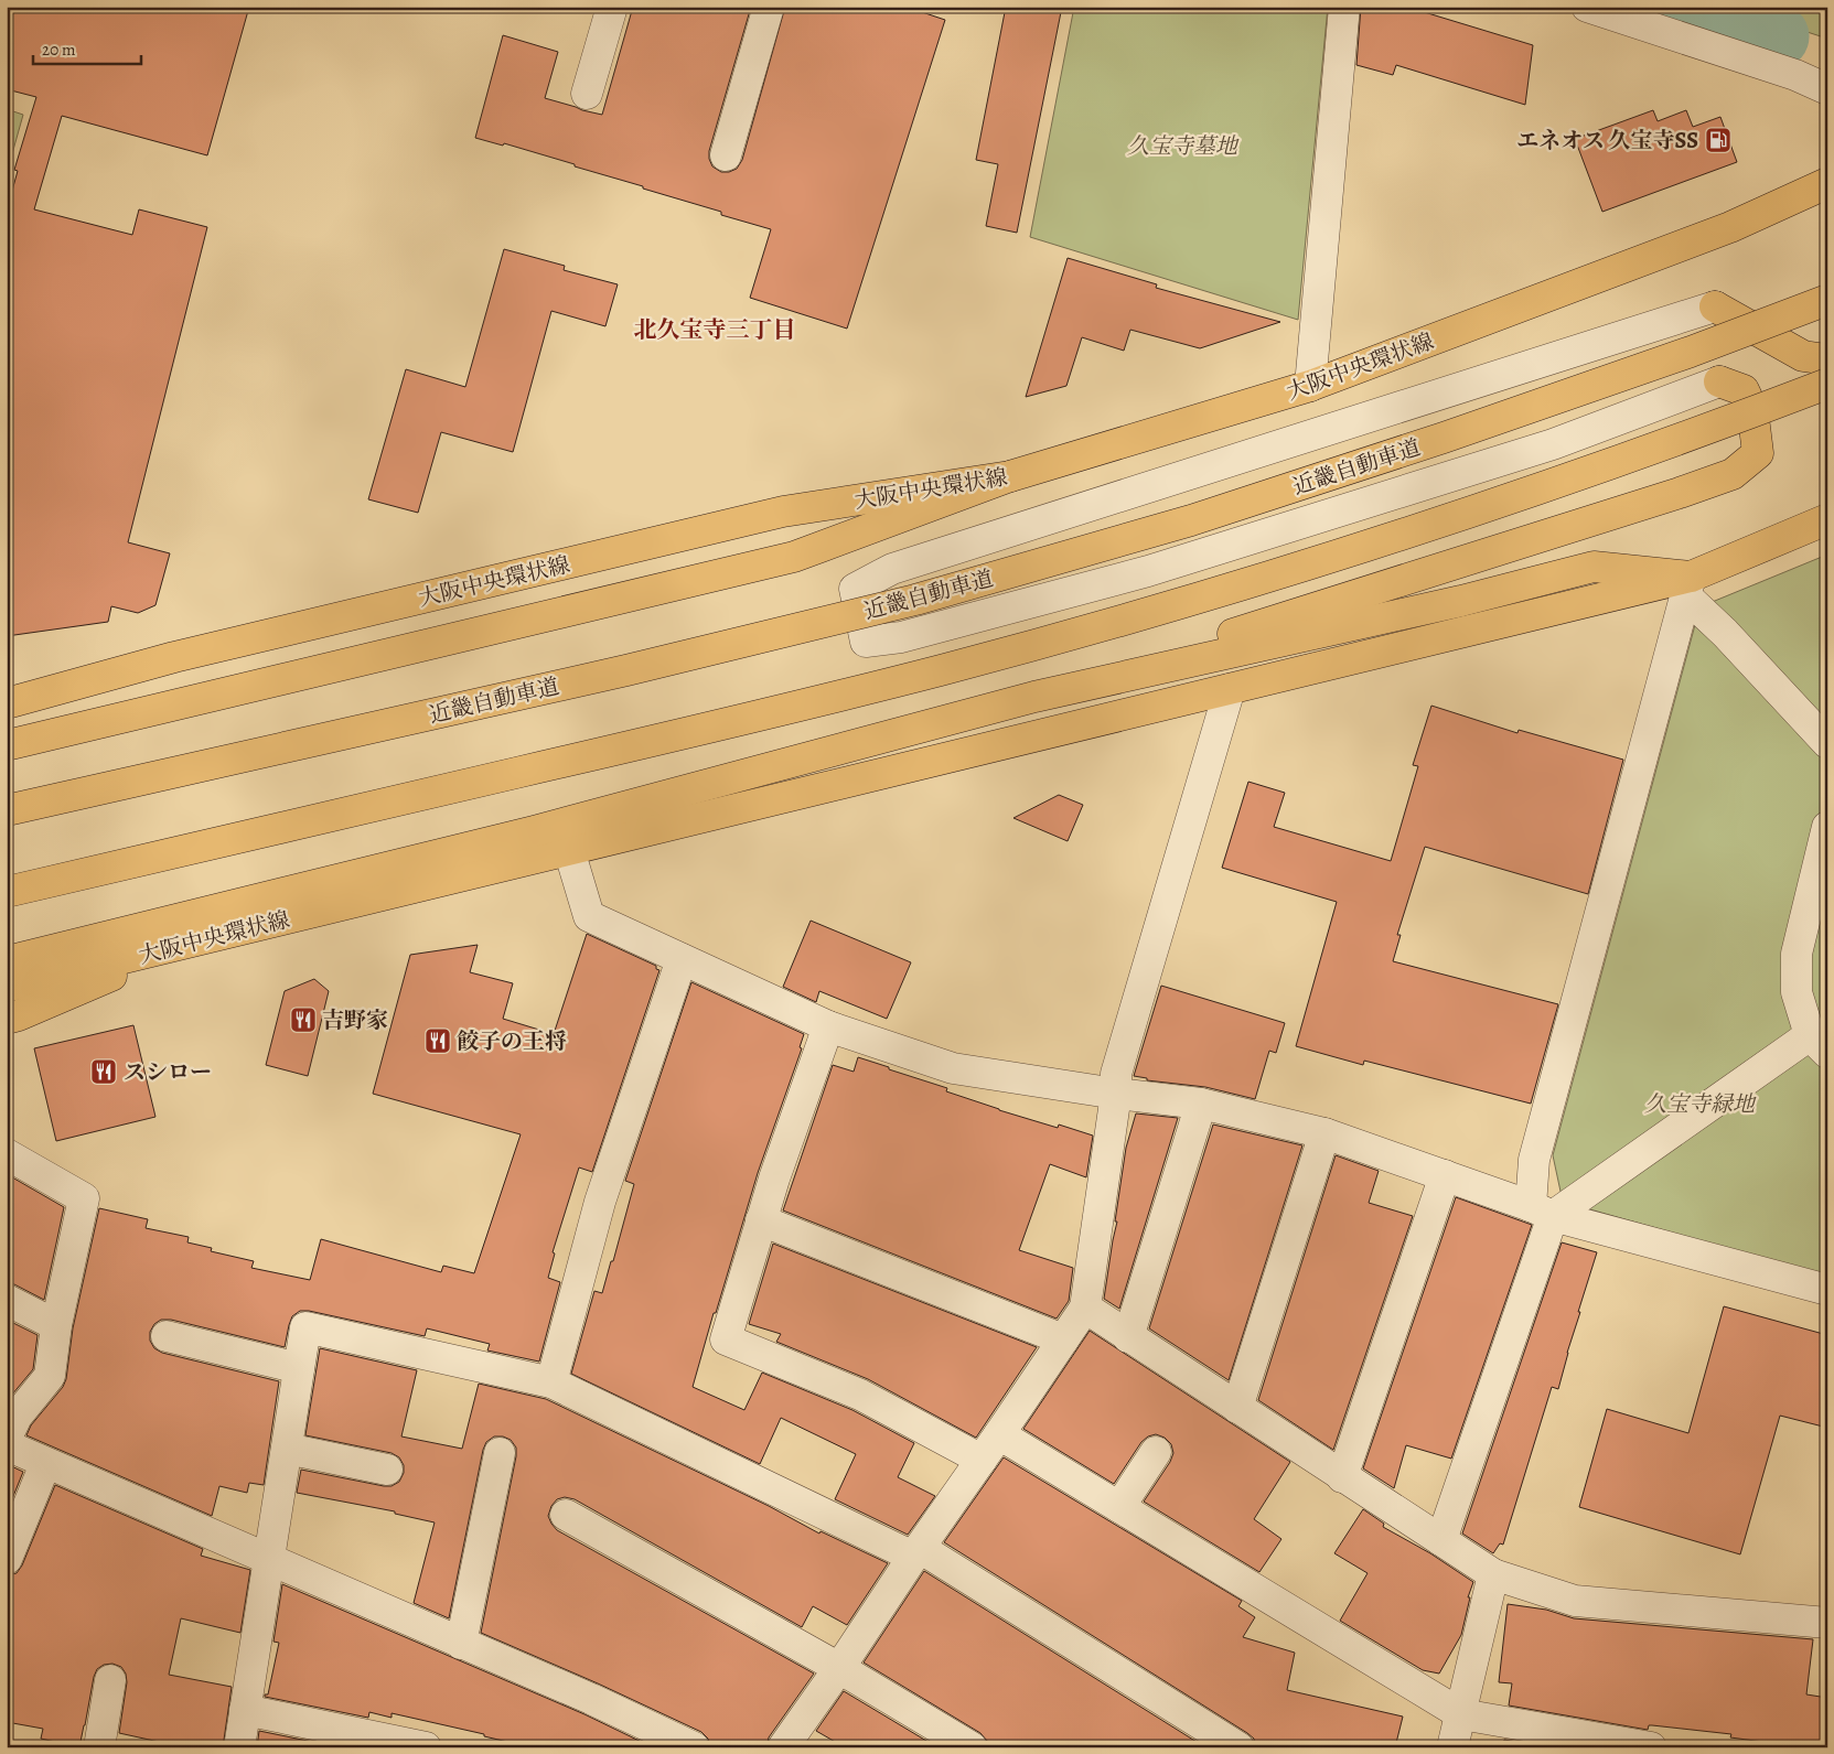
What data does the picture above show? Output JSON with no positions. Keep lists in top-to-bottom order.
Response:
{
  "streets": {
    "main road": ["大阪中央環状線", "近畿自動車道"]
  },
  "districts": ["北久宝寺三丁目"],
  "parks": ["久宝寺墓地", "久宝寺緑地"],
  "places": {
    "fuel station": ["エネオス 久宝寺SS"],
    "restaurant": ["吉野家", "餃子の王将", "スシロー"]
  },
  "scale_bar": "20 m"
}
